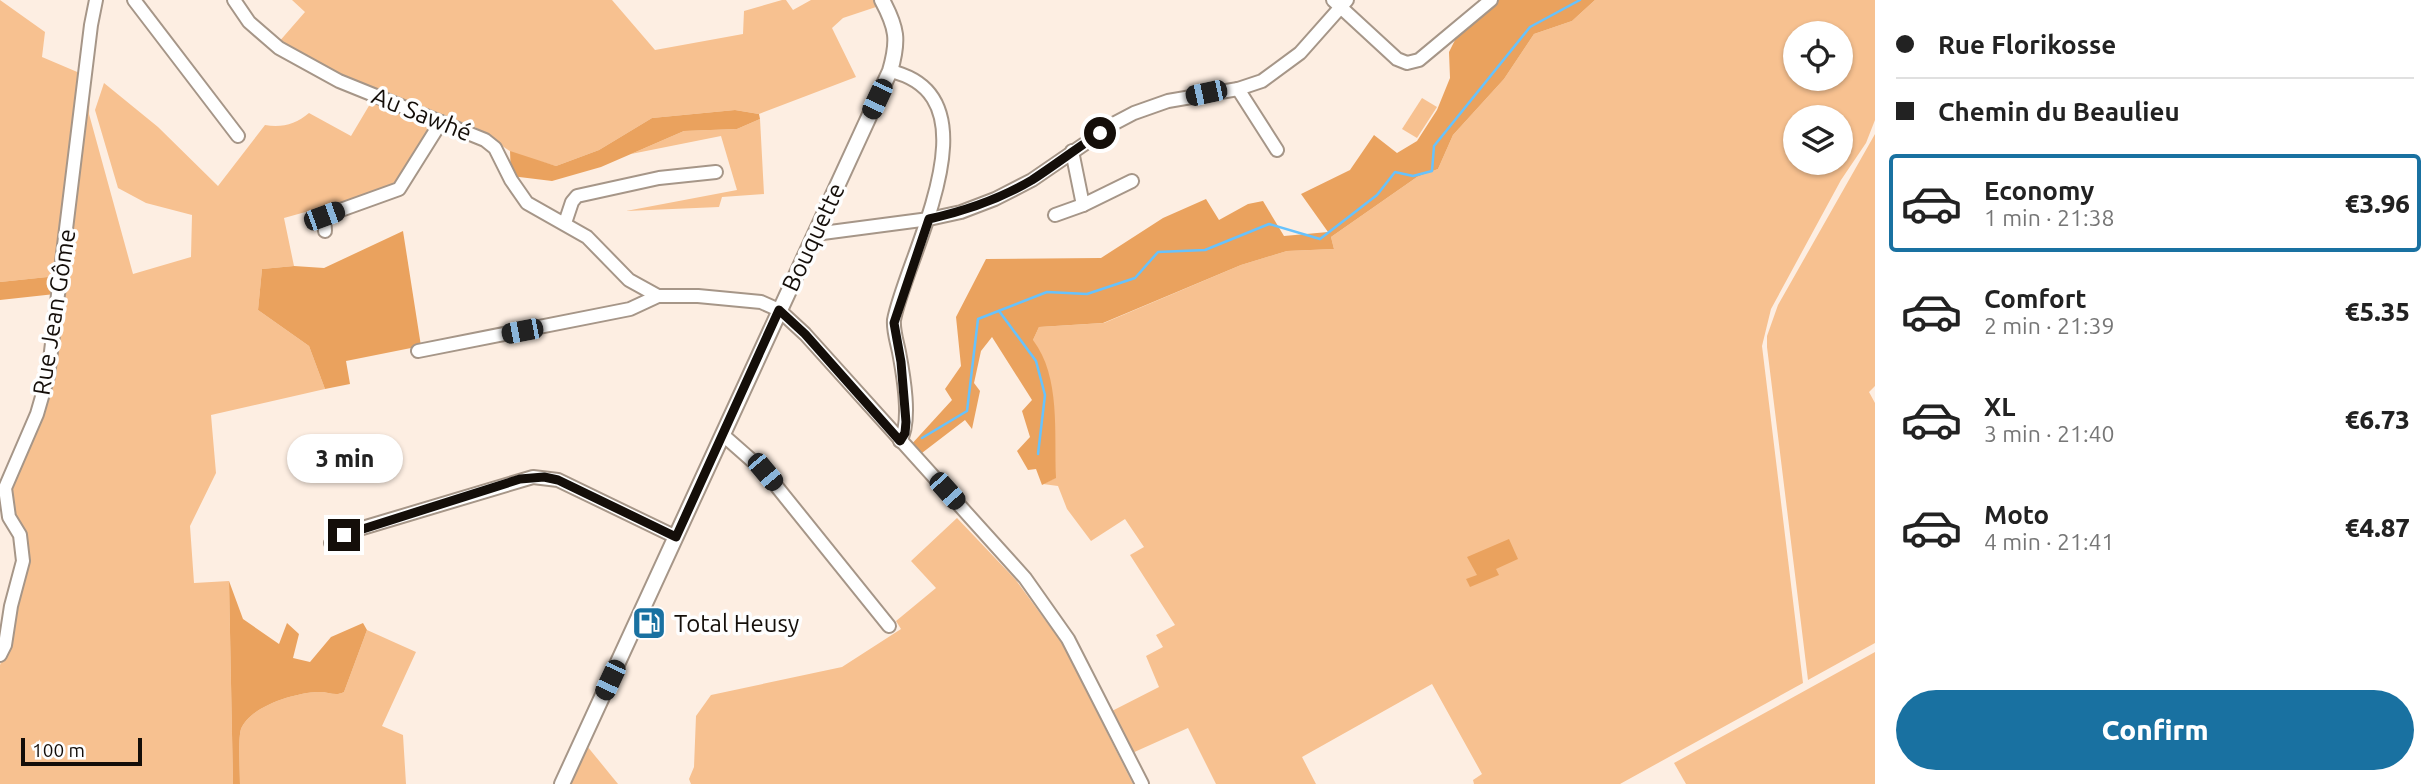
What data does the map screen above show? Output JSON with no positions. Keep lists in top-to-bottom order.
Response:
{
  "streets": {
    "main road": ["Bouquette"],
    "street": ["Au Sawhé", "Rue Jean Gôme"]
  },
  "places": {
    "fuel station": ["Total Heusy"]
  },
  "scale_bar": "100 m",
  "page": {
    "banner": ["Rue Florikosse", "Chemin du Beaulieu"],
    "list": [
      {
        "name": "Economy",
        "note": "1 min · 21:38",
        "value": "€3.96"
      },
      {
        "name": "Comfort",
        "note": "2 min · 21:39",
        "value": "€5.35"
      },
      {
        "name": "XL",
        "note": "3 min · 21:40",
        "value": "€6.73"
      },
      {
        "name": "Moto",
        "note": "4 min · 21:41",
        "value": "€4.87"
      }
    ],
    "bubble": "3 min",
    "buttons": "Confirm",
    "scale": "100 m"
  }
}
